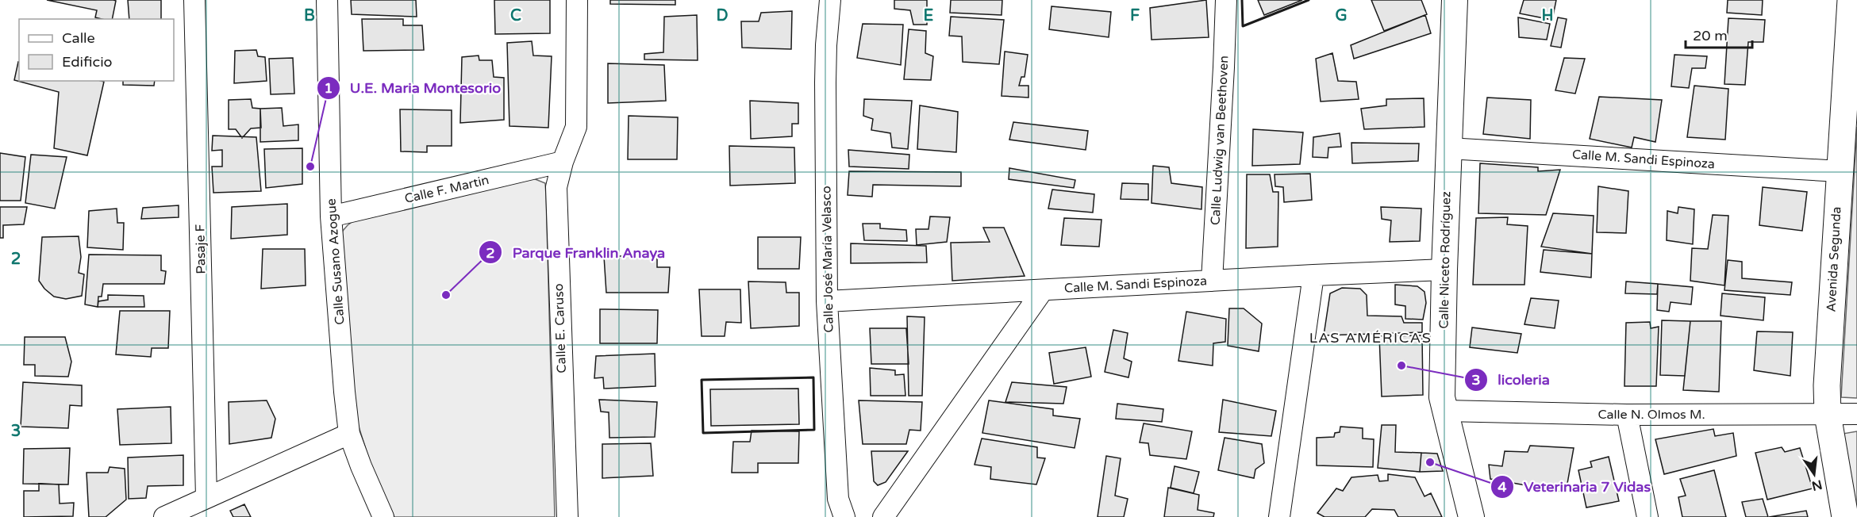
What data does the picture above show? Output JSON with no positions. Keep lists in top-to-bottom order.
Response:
{
  "streets": {
    "main road": ["Avenida Segunda"],
    "street": [
      "Calle Ludwig van Beethoven",
      "Calle M. Sandi Espinoza",
      "Calle F. Martin",
      "Pasaje F",
      "Calle José María Velasco",
      "Calle Niceto Rodríguez",
      "Calle Susano Azogue",
      "Calle E. Caruso",
      "Calle N. Olmos M."
    ]
  },
  "crossings": [
    ["Calle Ludwig van Beethoven", "Calle M. Sandi Espinoza"],
    ["Calle M. Sandi Espinoza", "Calle José María Velasco"],
    ["Calle M. Sandi Espinoza", "Avenida Segunda"],
    ["Calle M. Sandi Espinoza", "Calle Niceto Rodríguez"],
    ["Calle F. Martin", "Calle Susano Azogue"],
    ["Calle F. Martin", "Calle E. Caruso"],
    ["Avenida Segunda", "Calle N. Olmos M."],
    ["Calle Niceto Rodríguez", "Calle N. Olmos M."]
  ],
  "districts": ["LAS AMÉRICAS"],
  "places": [
    "U.E. Maria Montesorio",
    "Parque Franklin Anaya",
    "licoleria",
    "Veterinaria 7 Vidas"
  ],
  "legend": ["Calle", "Edificio"],
  "scale_bar": "20 m",
  "north": "bottom",
  "grid": {
    "columns": [
      "B",
      "C",
      "D",
      "E",
      "F",
      "G",
      "H"
    ],
    "rows": ["2", "3"]
  }
}
